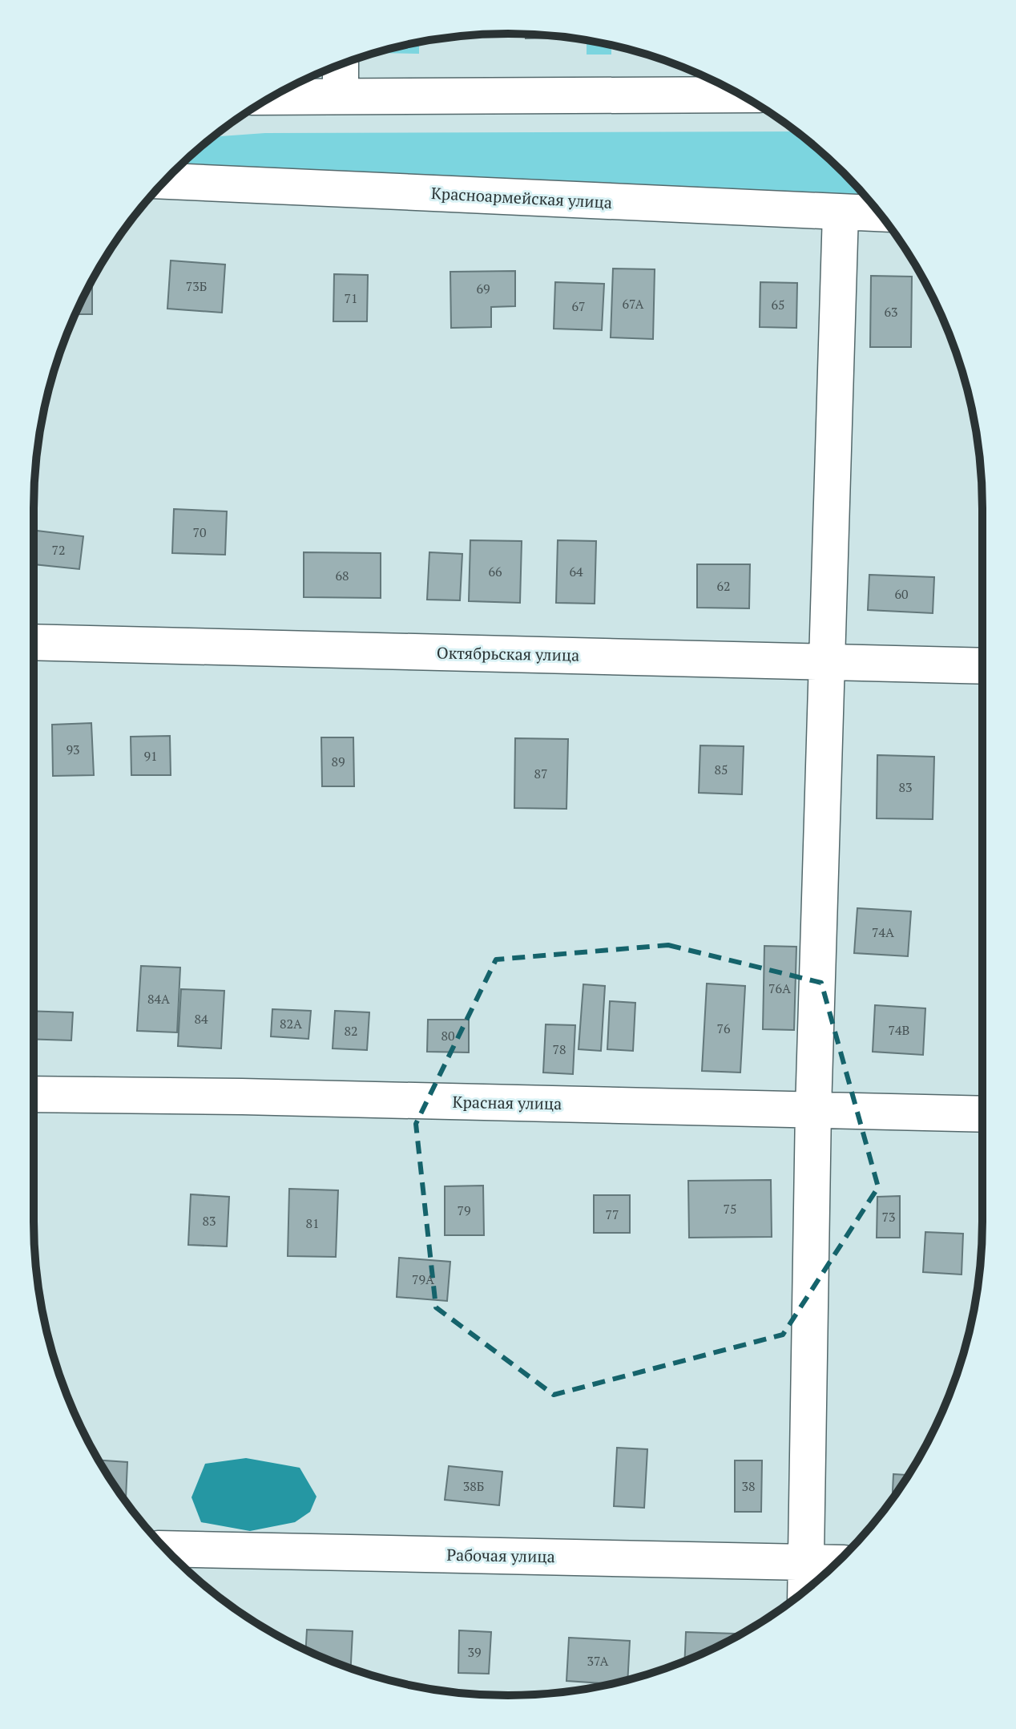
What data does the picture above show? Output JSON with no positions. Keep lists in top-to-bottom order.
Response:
{
  "streets": {
    "street": [
      "Красноармейская улица",
      "Октябрьская улица",
      "Красная улица",
      "Рабочая улица"
    ]
  },
  "house_numbers": [
    "73Б",
    "69",
    "71",
    "67А",
    "65",
    "67",
    "63",
    "70",
    "72",
    "66",
    "64",
    "68",
    "62",
    "60",
    "93",
    "91",
    "89",
    "85",
    "87",
    "83",
    "74А",
    "76А",
    "84А",
    "84",
    "82А",
    "76",
    "74В",
    "82",
    "80",
    "78",
    "75",
    "79",
    "77",
    "73",
    "83",
    "81",
    "79А",
    "38Б",
    "38",
    "39",
    "37А"
  ]
}
